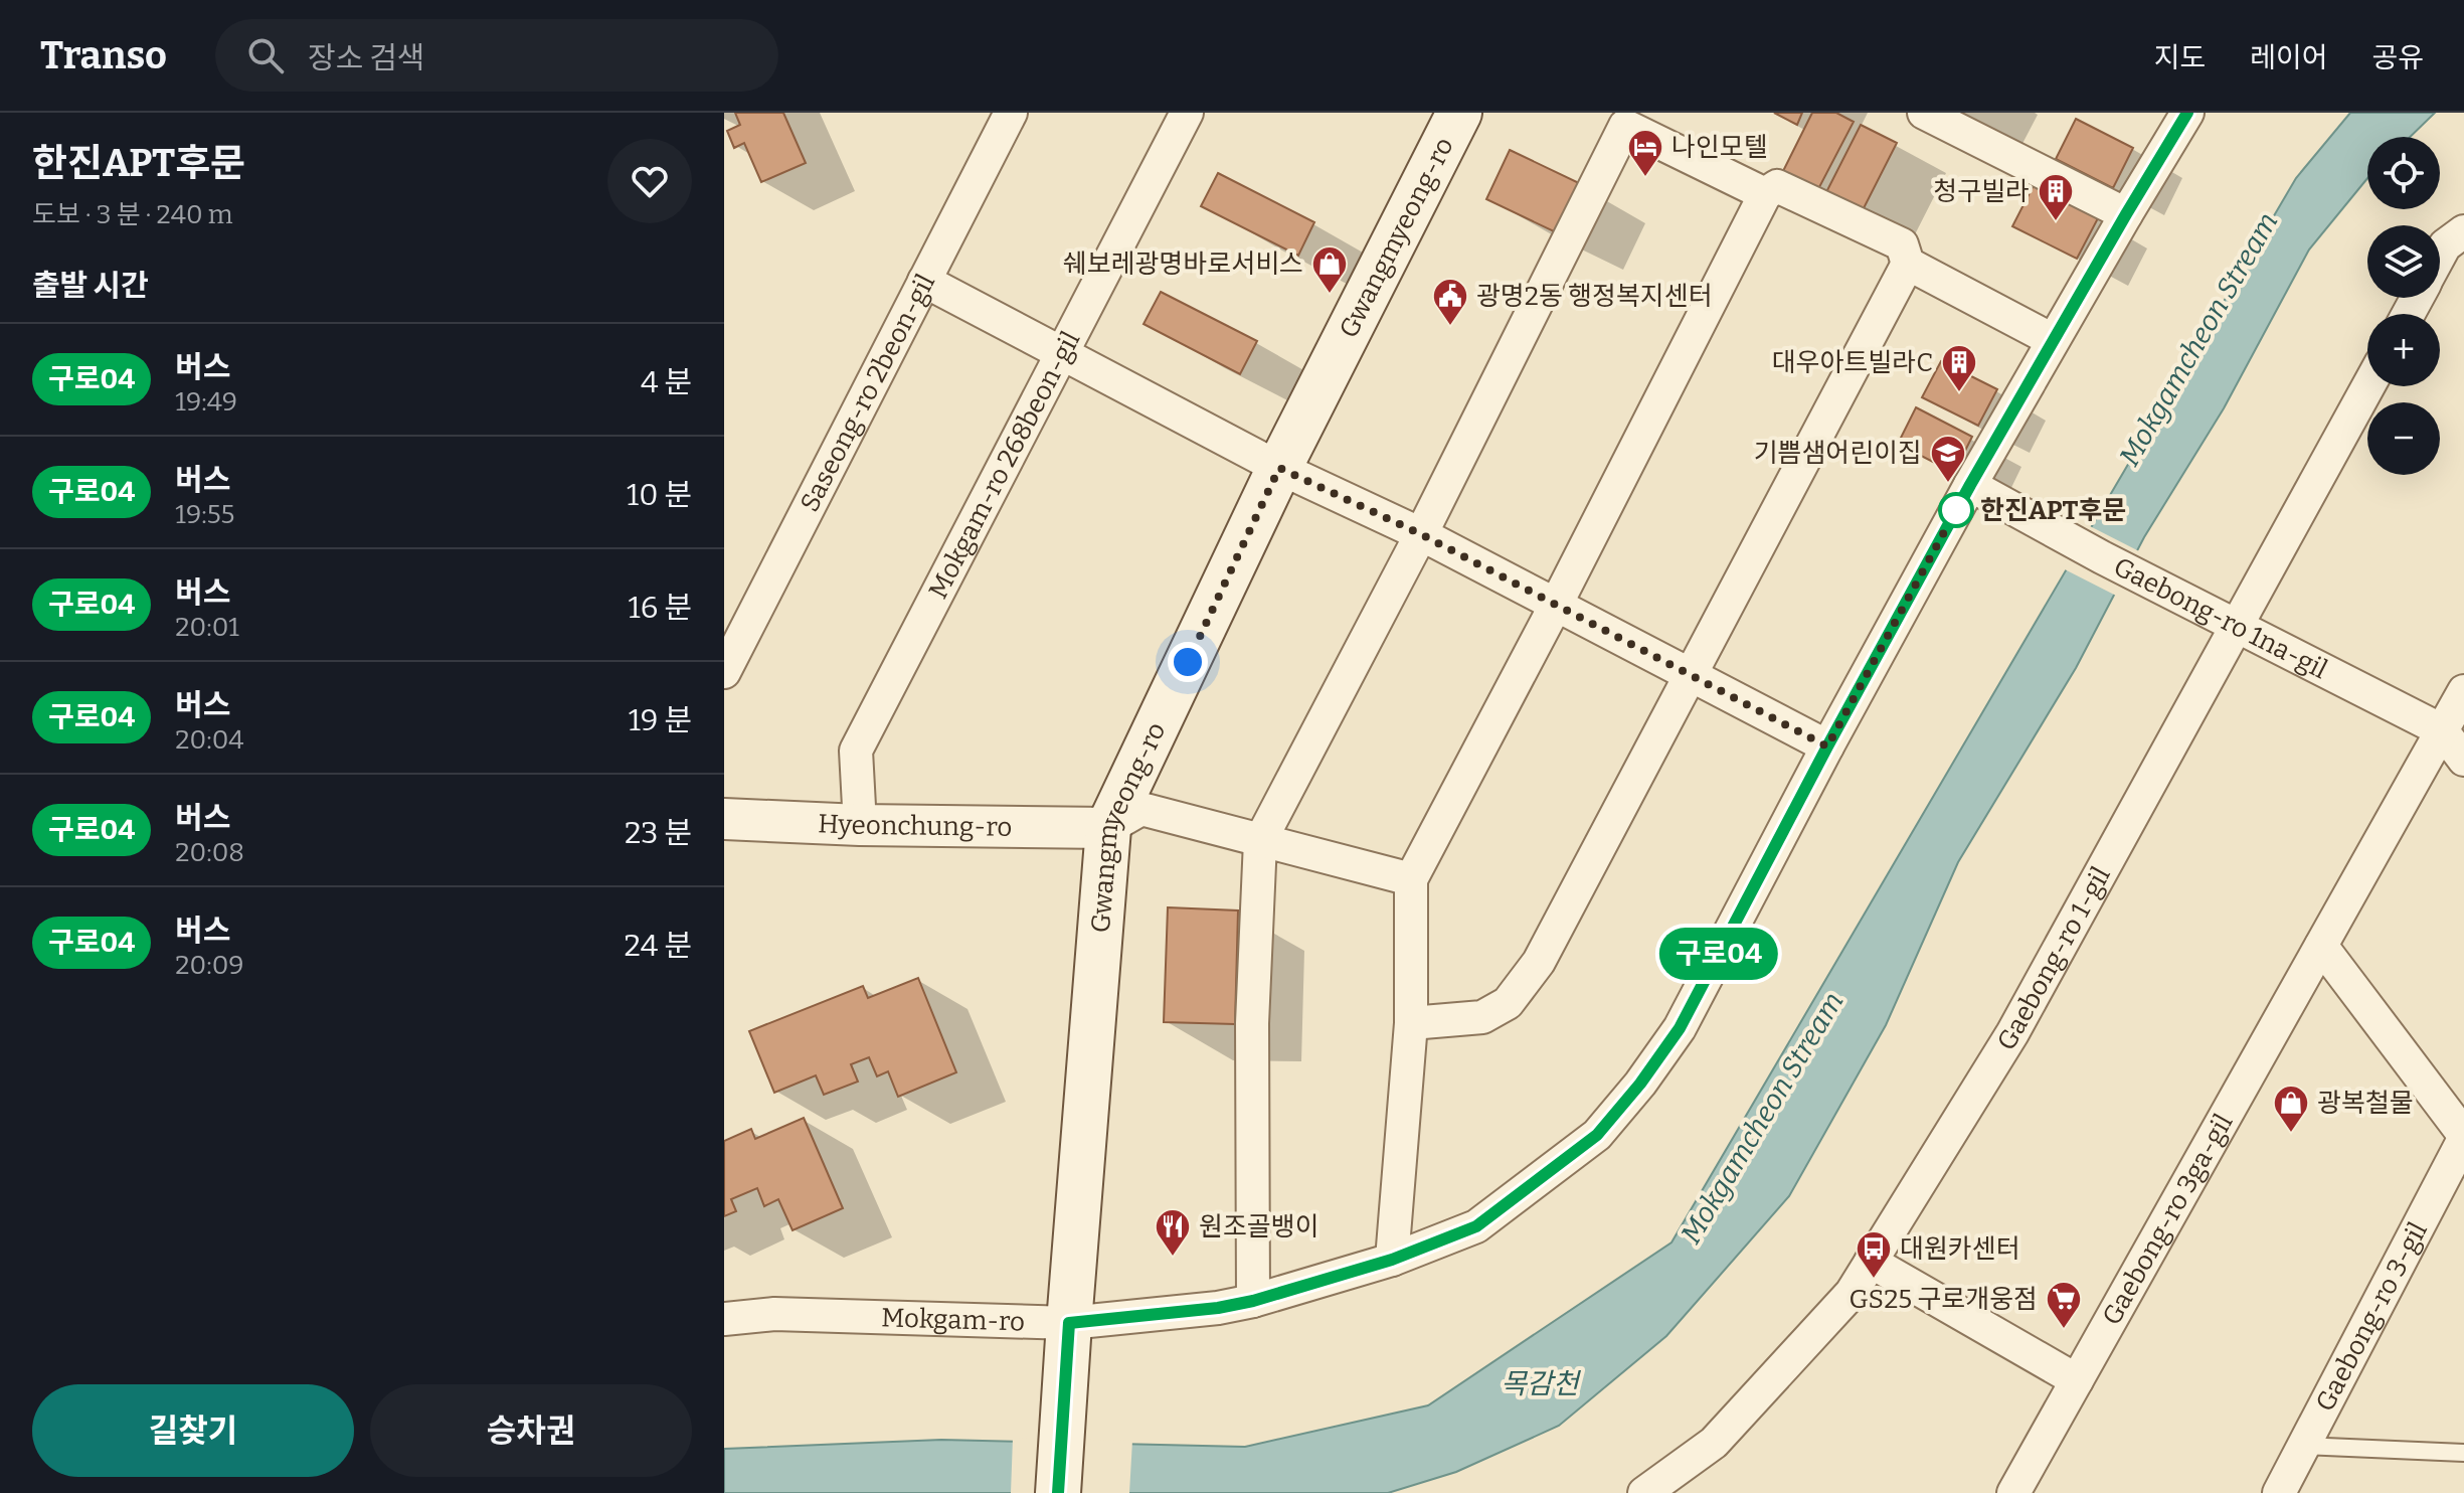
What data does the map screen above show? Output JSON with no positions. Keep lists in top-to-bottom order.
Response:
{
  "streets": {
    "main road": ["Gwangmyeong-ro"],
    "street": [
      "Saseong-ro 2beon-gil",
      "Mokgam-ro 268beon-gil",
      "Gaebong-ro 1na-gil",
      "Hyeonchung-ro",
      "Gaebong-ro 1-gil",
      "Gaebong-ro 3ga-gil",
      "Gaebong-ro 3-gil",
      "Mokgam-ro"
    ]
  },
  "crossings": [
    ["Gwangmyeong-ro", "Hyeonchung-ro"],
    ["Gwangmyeong-ro", "Mokgam-ro"],
    ["Mokgam-ro 268beon-gil", "Hyeonchung-ro"],
    ["Gaebong-ro 1na-gil", "Gaebong-ro 1-gil"],
    ["Gaebong-ro 1na-gil", "Gaebong-ro 3ga-gil"],
    ["Gaebong-ro 1na-gil", "Mokgam-ro"]
  ],
  "water": ["Mokgamcheon Stream", "목감천"],
  "places": {
    "hotel": ["나인모텔"],
    "building": ["청구빌라", "대우아트빌라C"],
    "shop": ["쉐보레광명바로서비스", "광복철물"],
    "public building": ["광명2동 행정복지센터"],
    "school or university": ["기쁨샘어린이집"],
    "other": ["한진APT후문"],
    "restaurant": ["원조골뱅이"],
    "bus stop": ["대원카센터"],
    "supermarket": ["GS25 구로개웅점"]
  },
  "lines": ["bus line 구로04"],
  "page": {
    "header": "Transo",
    "search": "장소 검색",
    "nav": ["지도", "레이어", "공유"],
    "heading": [
      ["한진APT후문", "도보 · 3 분 · 240 m"],
      "출발 시간"
    ],
    "on_map": "구로04",
    "map_buttons": ["+", "−"],
    "list": [
      {
        "mark": "구로04",
        "name": "버스",
        "note": "19:49",
        "value": "4 분"
      },
      {
        "mark": "구로04",
        "name": "버스",
        "note": "19:55",
        "value": "10 분"
      },
      {
        "mark": "구로04",
        "name": "버스",
        "note": "20:01",
        "value": "16 분"
      },
      {
        "mark": "구로04",
        "name": "버스",
        "note": "20:04",
        "value": "19 분"
      },
      {
        "mark": "구로04",
        "name": "버스",
        "note": "20:08",
        "value": "23 분"
      },
      {
        "mark": "구로04",
        "name": "버스",
        "note": "20:09",
        "value": "24 분"
      }
    ],
    "buttons": ["길찾기", "승차권"]
  }
}
